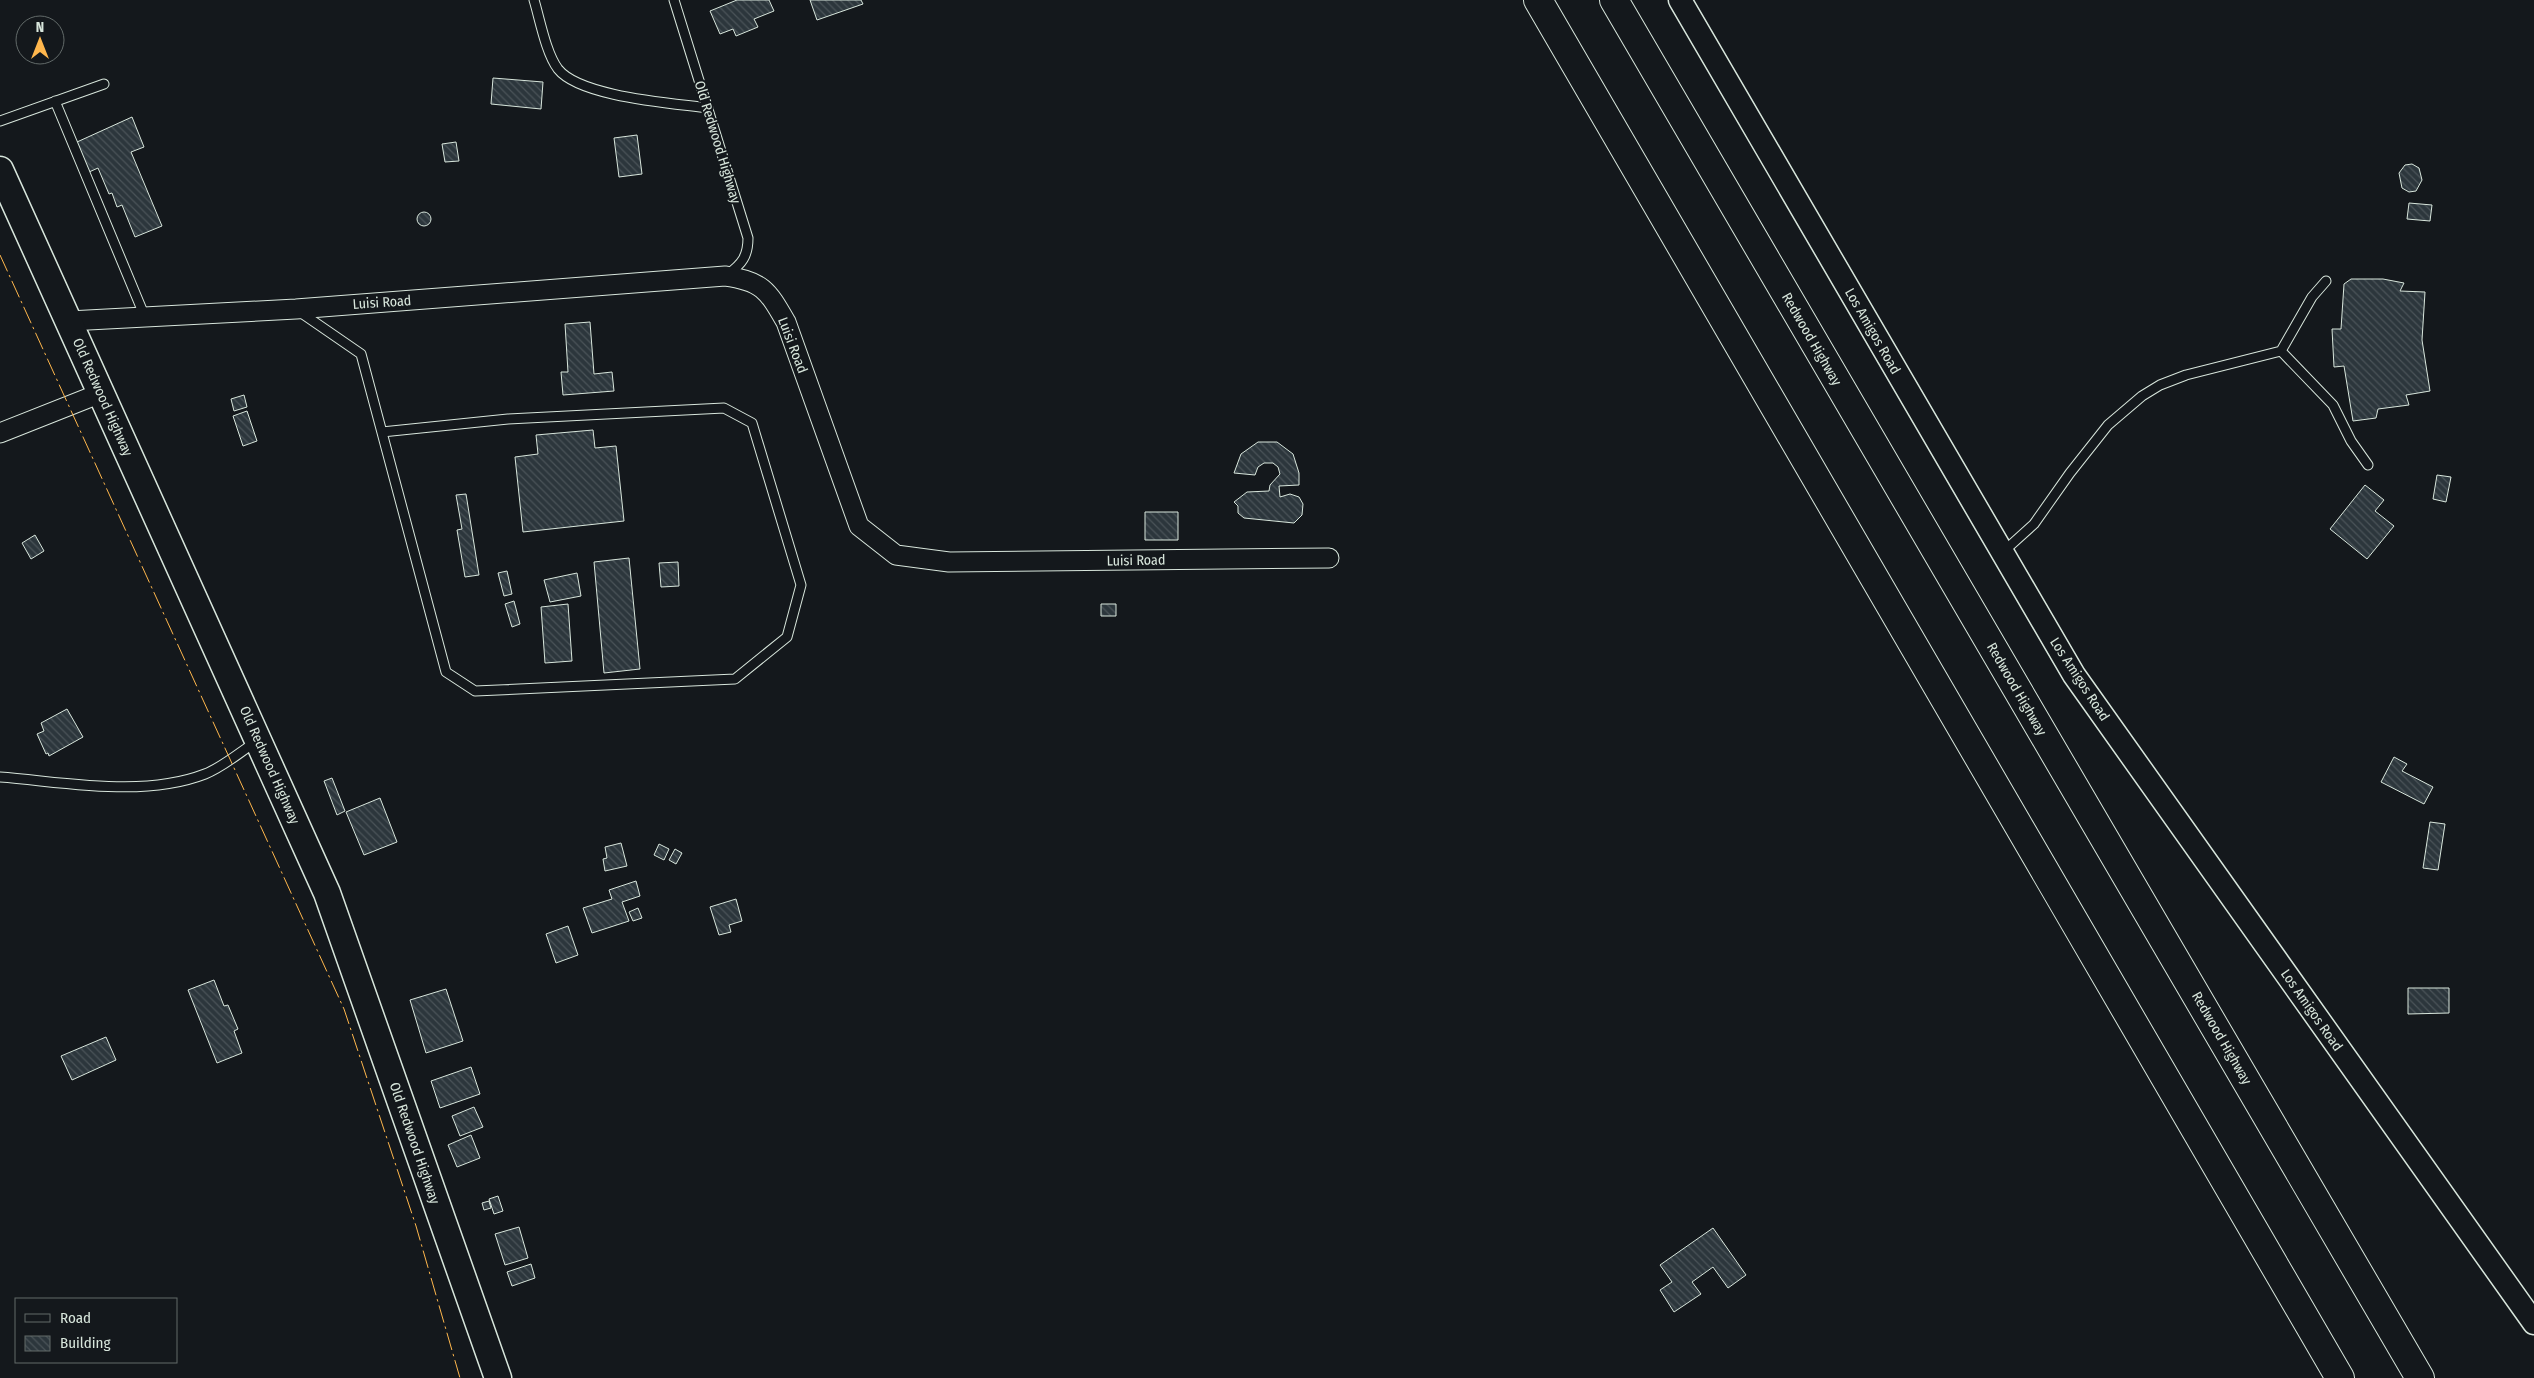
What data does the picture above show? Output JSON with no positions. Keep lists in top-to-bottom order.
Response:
{
  "streets": {
    "highway": ["Redwood Highway"],
    "main road": ["Old Redwood Highway"],
    "street": ["Luisi Road", "Los Amigos Road"]
  },
  "crossings": [
    ["Old Redwood Highway", "Luisi Road"]
  ],
  "legend": ["Road", "Building"],
  "north": "top"
}
